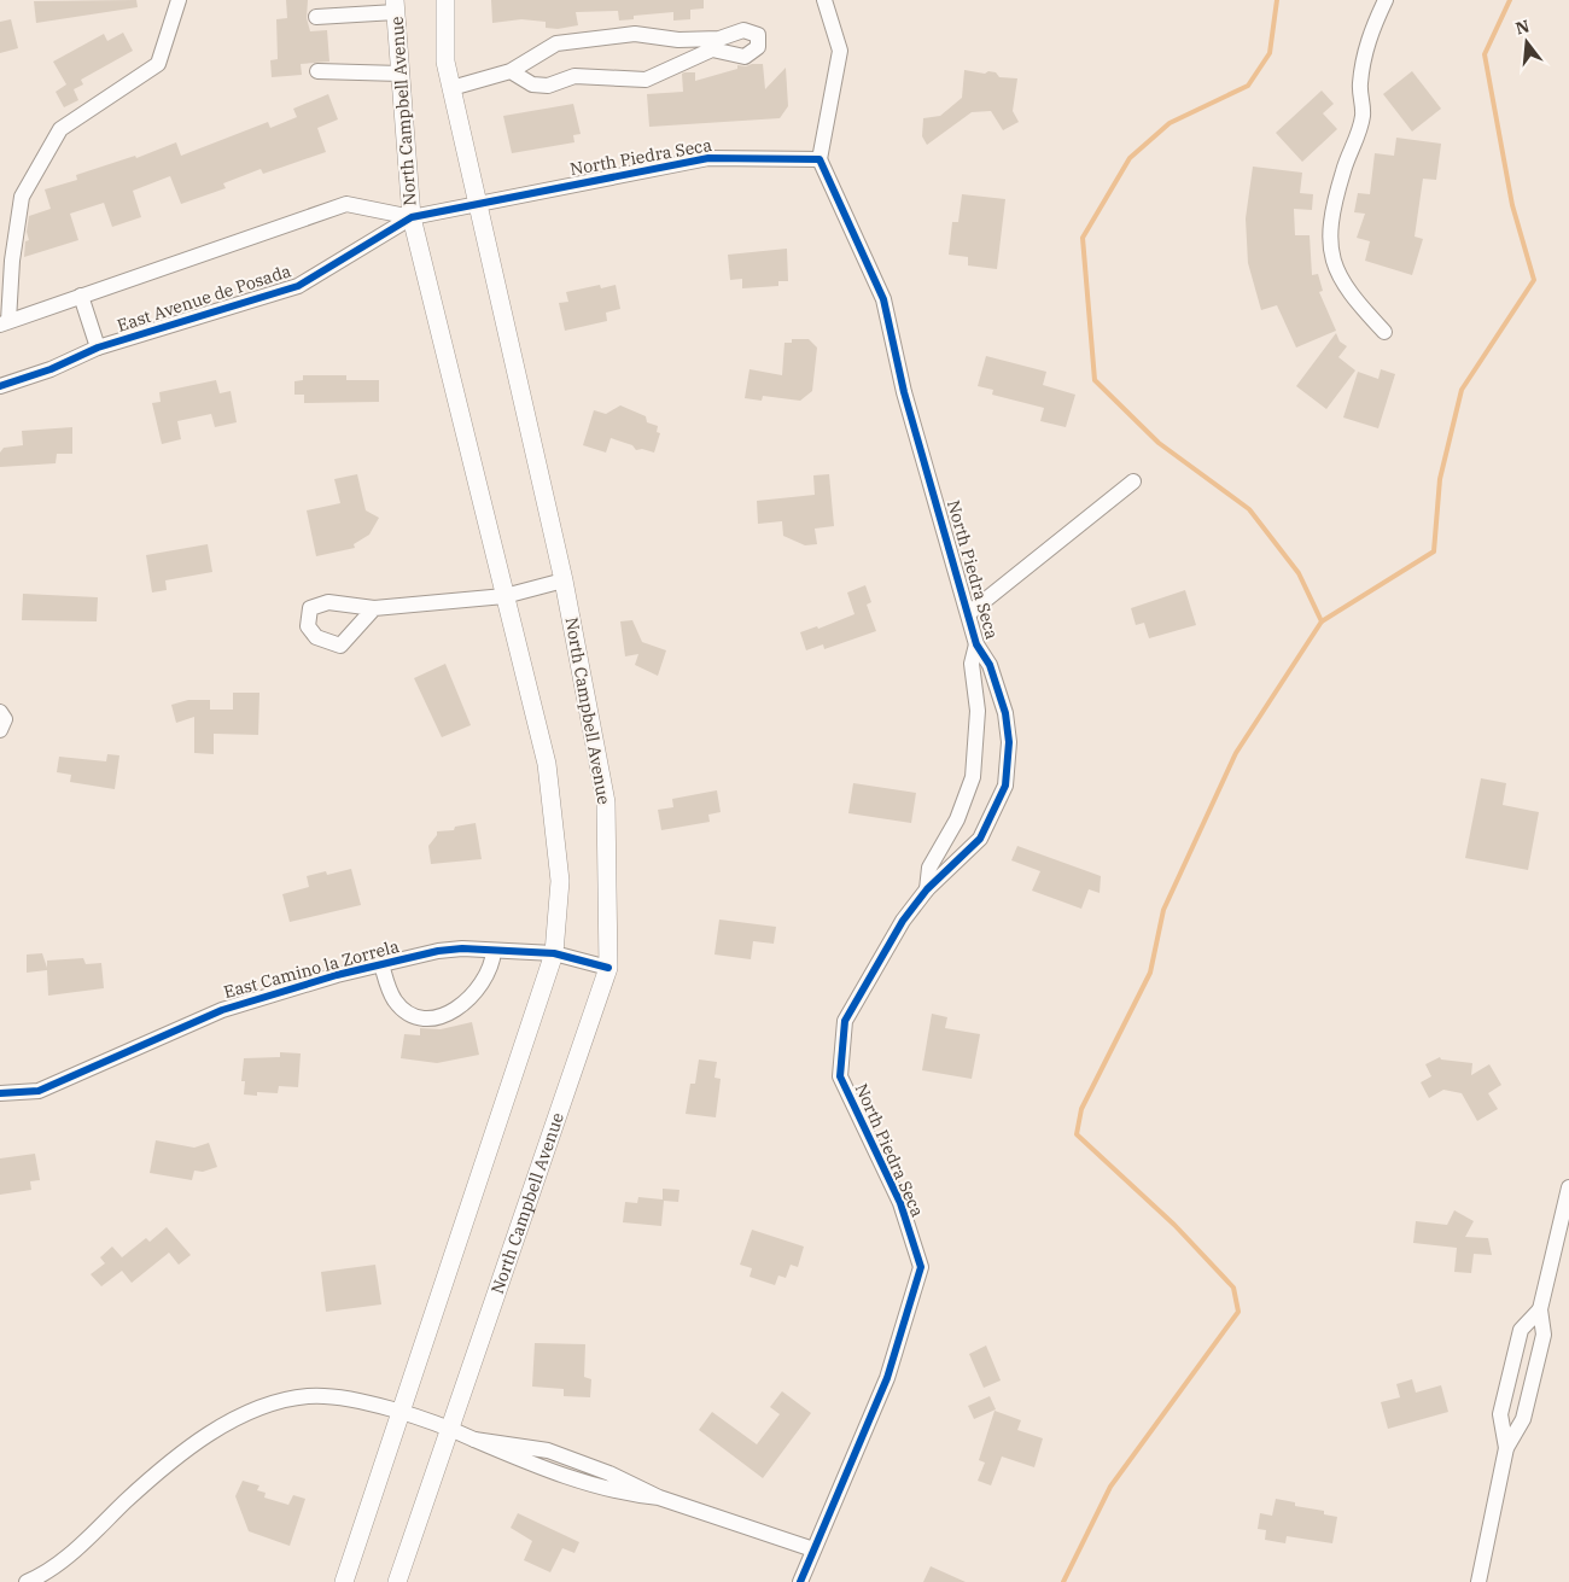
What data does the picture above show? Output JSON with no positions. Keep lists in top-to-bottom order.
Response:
{
  "streets": {
    "main road": ["North Campbell Avenue"],
    "street": ["North Piedra Seca", "East Avenue de Posada", "East Camino la Zorrela"]
  },
  "crossings": [
    ["North Campbell Avenue", "North Piedra Seca"],
    ["North Campbell Avenue", "East Avenue de Posada"],
    ["North Campbell Avenue", "East Camino la Zorrela"],
    ["North Piedra Seca", "East Avenue de Posada"]
  ],
  "north": "top"
}
